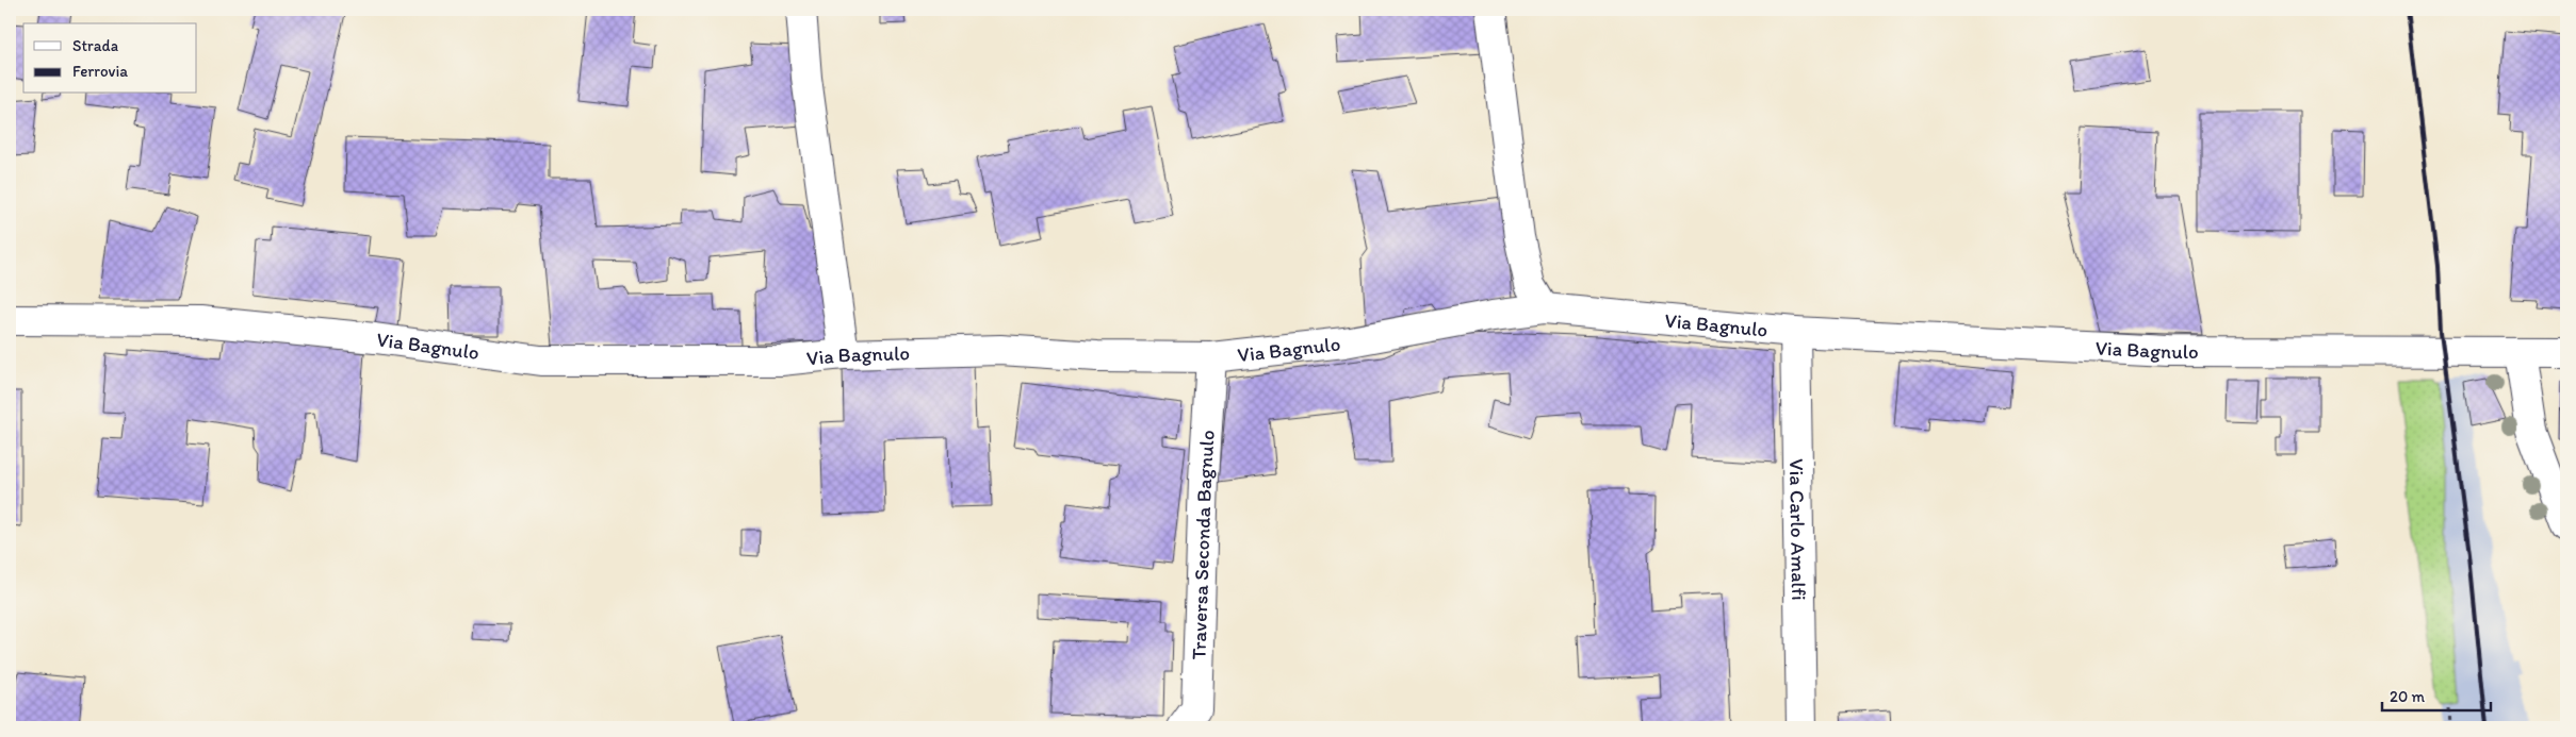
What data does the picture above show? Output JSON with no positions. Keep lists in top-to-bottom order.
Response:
{
  "streets": {
    "street": ["Via Bagnulo", "Via Carlo Amalfi", "Traversa Seconda Bagnulo"]
  },
  "crossings": [
    ["Via Bagnulo", "Via Carlo Amalfi"],
    ["Via Bagnulo", "Traversa Seconda Bagnulo"]
  ],
  "legend": ["Strada", "Ferrovia"],
  "scale_bar": "20 m"
}
